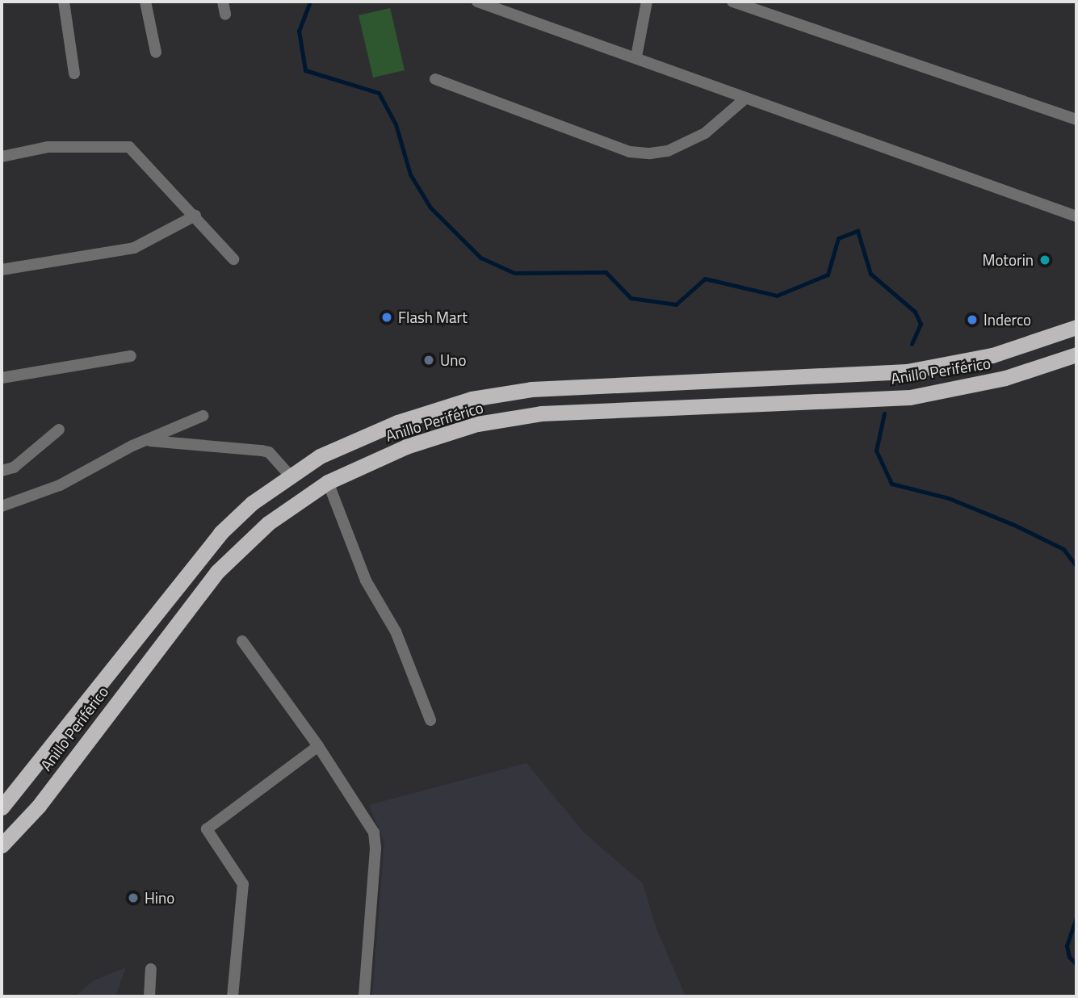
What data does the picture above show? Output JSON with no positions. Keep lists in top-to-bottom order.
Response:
{
  "streets": {
    "highway": ["Anillo Periférico"]
  },
  "places": [
    "Motorin",
    "Flash Mart",
    "Inderco",
    "Uno",
    "Hino"
  ]
}
